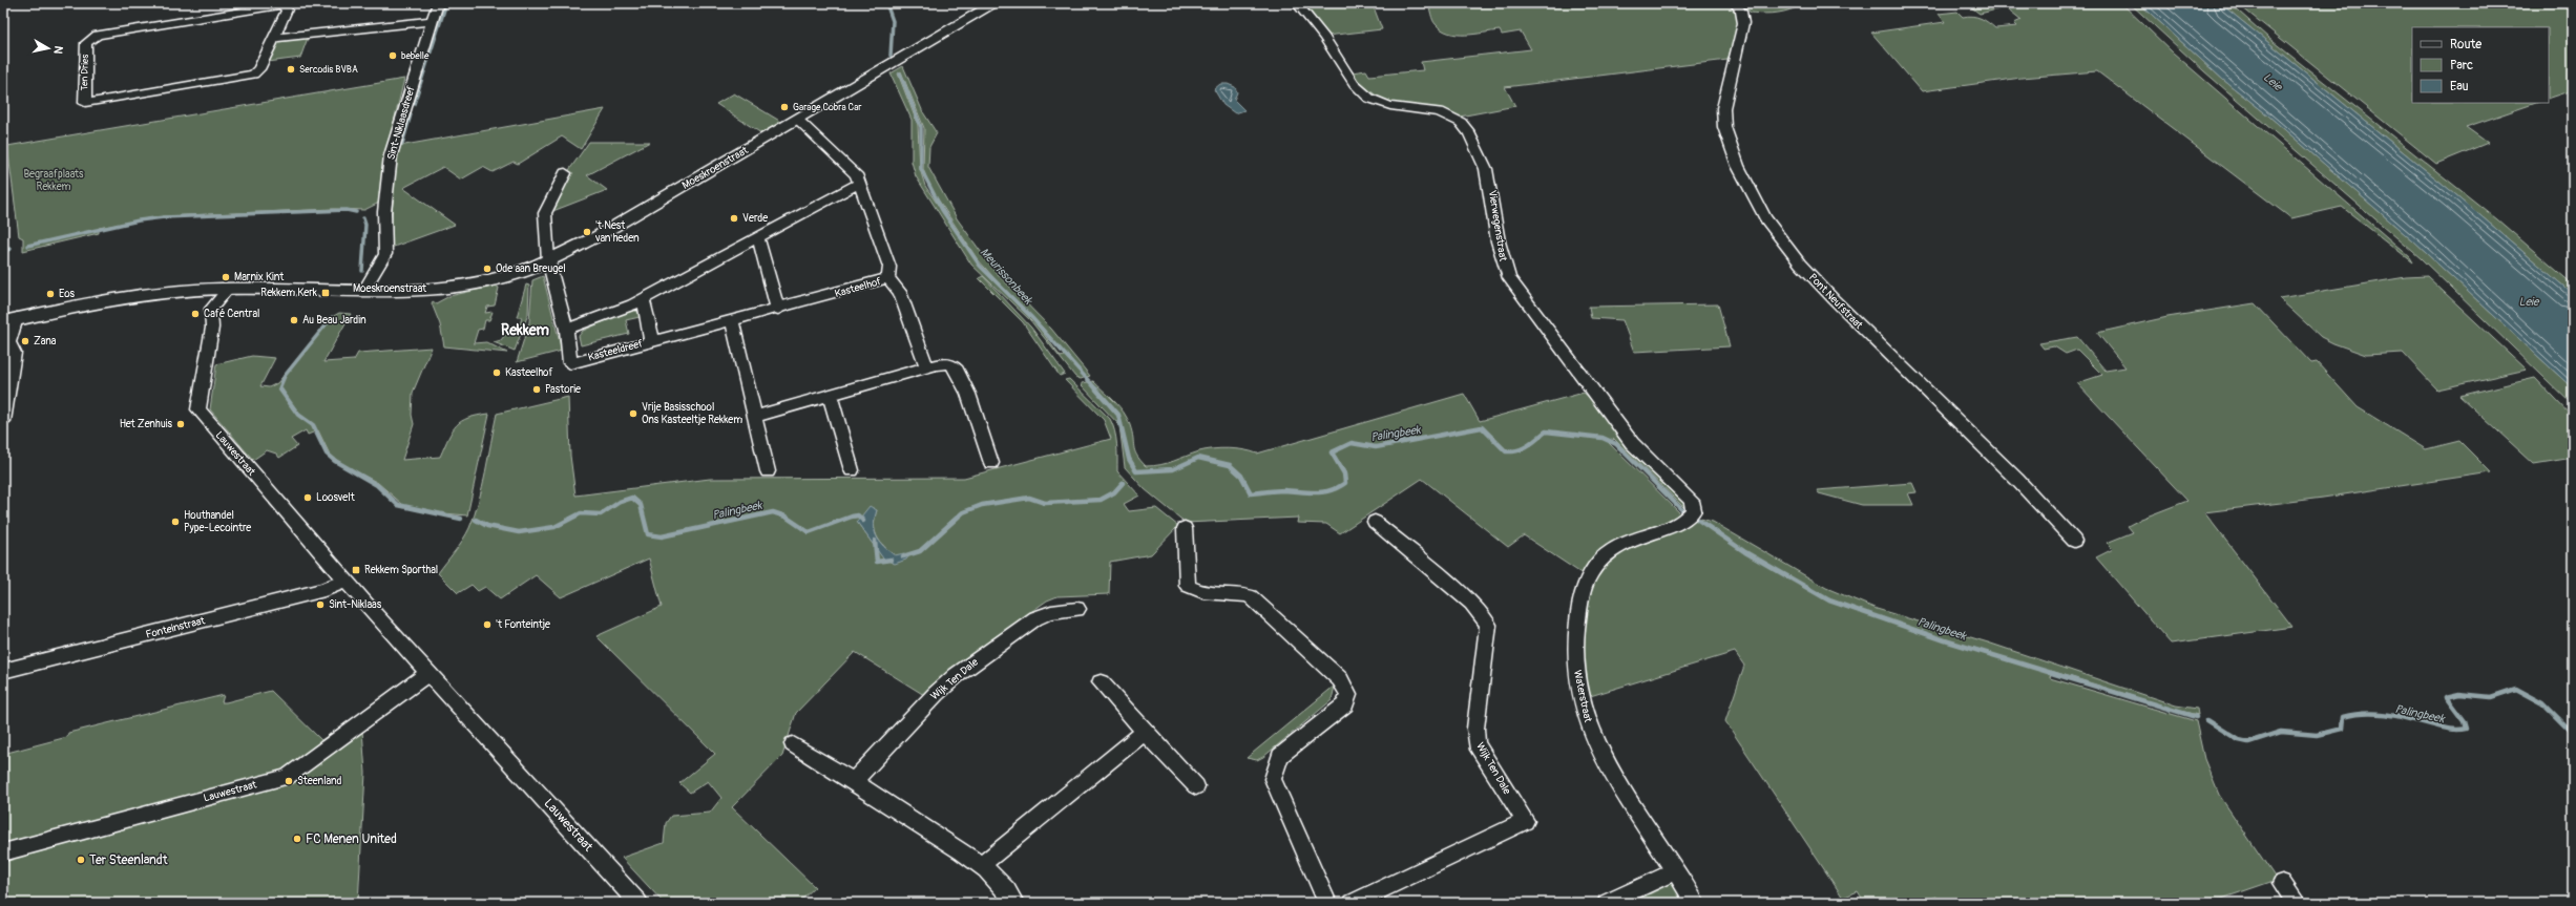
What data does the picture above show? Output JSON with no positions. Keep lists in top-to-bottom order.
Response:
{
  "streets": {
    "main road": ["Moeskroenstraat"],
    "street": [
      "Ten Dries",
      "Sint-Niklaasdreef",
      "Vierwegenstraat",
      "Kasteelhof",
      "Pont Neufstraat",
      "Kasteeldreef",
      "Lauwestraat",
      "Fonteinstraat",
      "Wijk Ten Dale",
      "Waterstraat"
    ]
  },
  "crossings": [
    ["Sint-Niklaasdreef", "Moeskroenstraat"],
    ["Moeskroenstraat", "Kasteeldreef"],
    ["Moeskroenstraat", "Lauwestraat"],
    ["Vierwegenstraat", "Waterstraat"],
    ["Kasteelhof", "Kasteeldreef"],
    ["Lauwestraat", "Fonteinstraat"]
  ],
  "districts": ["Rekkem"],
  "water": ["Leie", "Meurissonbeek", "Palingbeek"],
  "parks": ["Begraafplaats Rekkem"],
  "places": {
    "other": [
      "bebelle",
      "Sercodis BVBA",
      "Garage Cobra Car",
      "Verde",
      "'t Nest van heden",
      "Ode aan Breugel",
      "Marnix Kint",
      "Eos",
      "Café Central",
      "Au Beau Jardin",
      "Zana",
      "Kasteelhof",
      "Pastorie",
      "Vrije Basisschool Ons Kasteeltje Rekkem",
      "Het Zenhuis",
      "Loosvelt",
      "Houthandel Pype-Lecointre",
      "Sint-Niklaas",
      "'t Fonteintje",
      "Steenland",
      "FC Menen United",
      "Ter Steenlandt"
    ],
    "transit": ["Rekkem Kerk", "Rekkem Sporthal"]
  },
  "legend": ["Route", "Parc", "Eau"],
  "north": "right"
}
